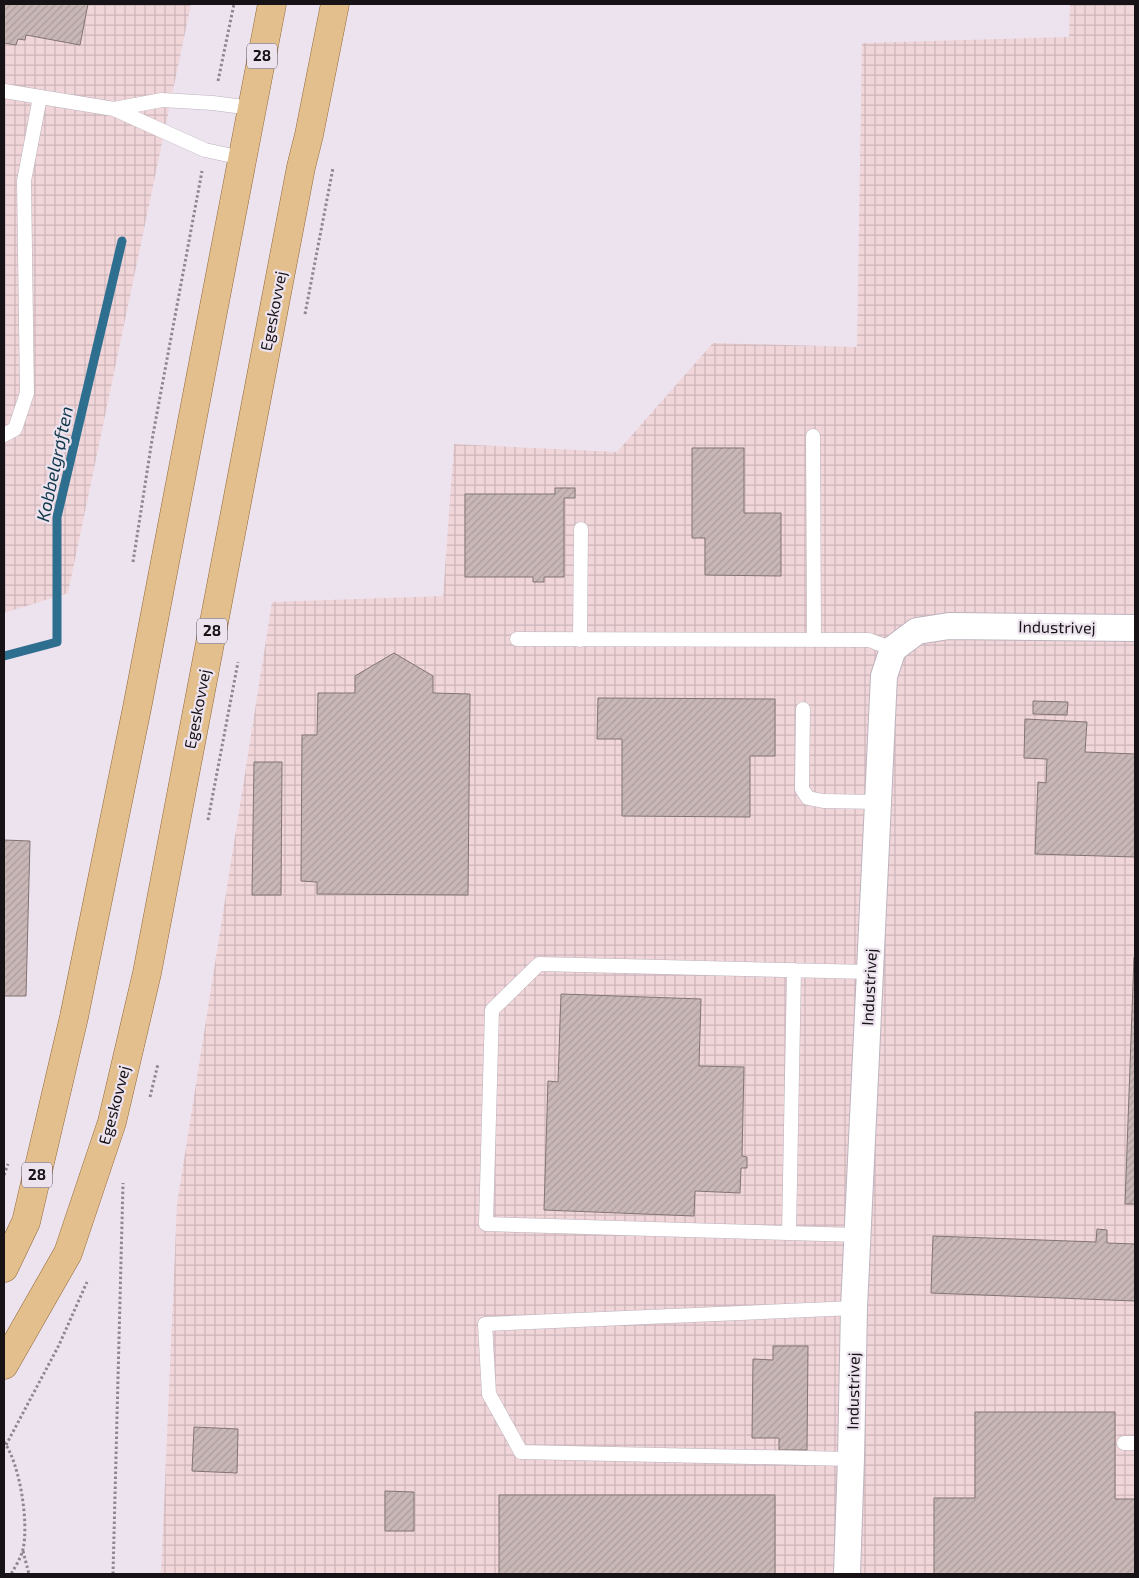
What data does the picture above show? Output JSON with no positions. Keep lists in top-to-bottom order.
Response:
{
  "streets": {
    "main road": ["28", "Egeskovvej"],
    "street": ["Industrivej"]
  },
  "water": ["Kobbelgrøften"]
}
